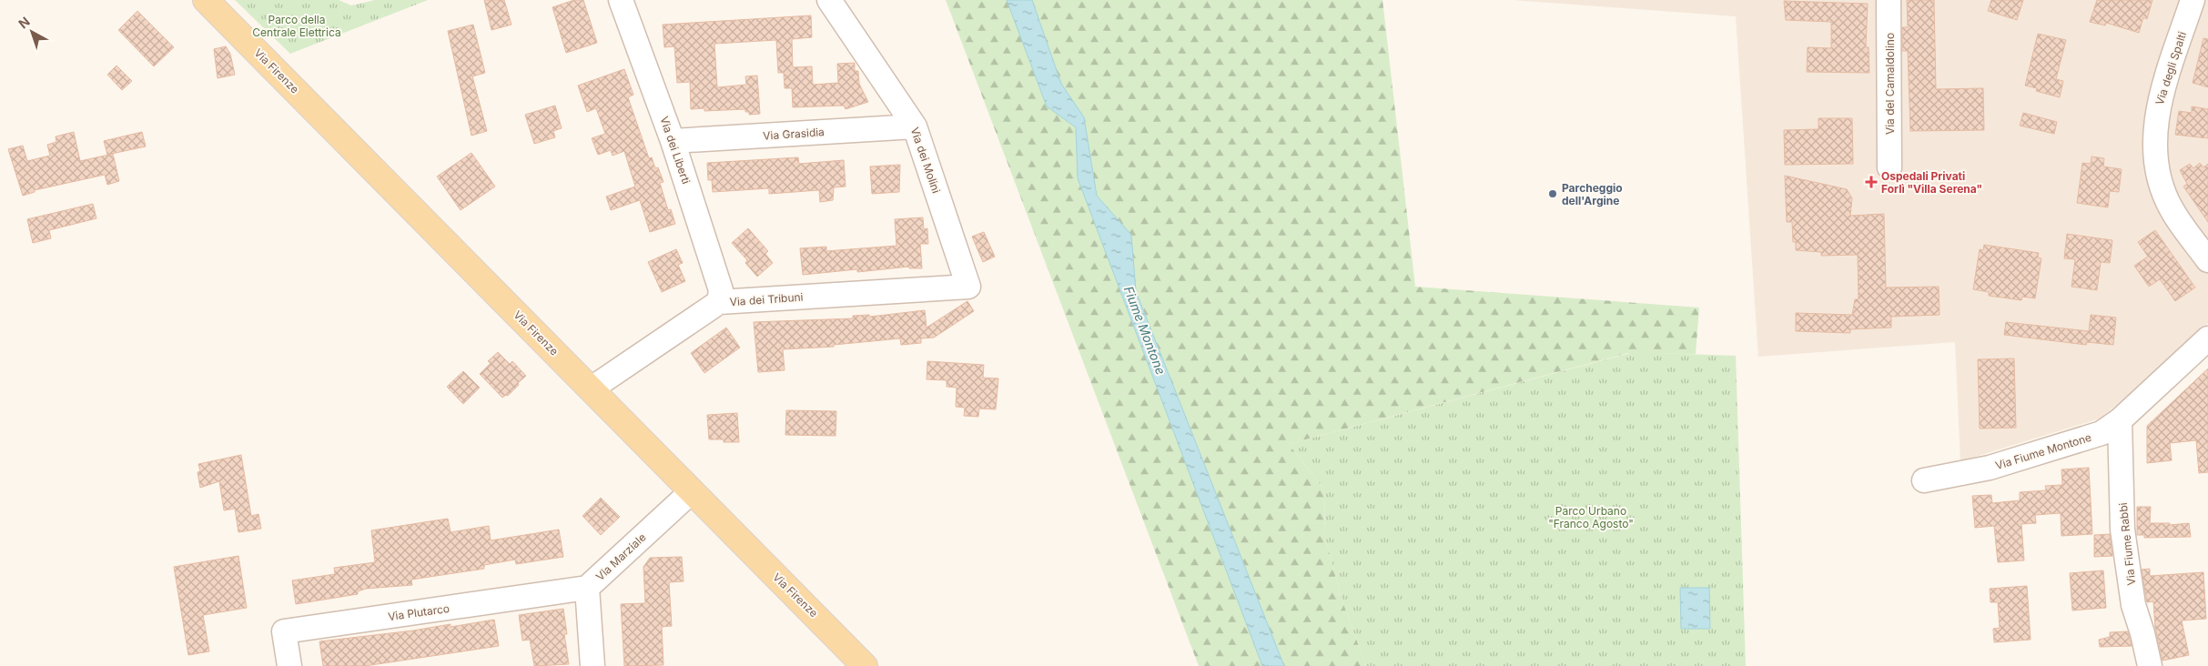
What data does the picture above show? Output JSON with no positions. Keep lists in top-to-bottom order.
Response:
{
  "streets": {
    "main road": ["Via Firenze"],
    "street": [
      "Via degli Spalti",
      "Via del Camaldolino",
      "Via Grasidia",
      "Via dei Liberti",
      "Via dei Molini",
      "Via dei Tribuni",
      "Via Fiume Montone",
      "Via Fiume Rabbi",
      "Via Marziale",
      "Via Plutarco"
    ]
  },
  "crossings": [
    ["Via Firenze", "Via dei Tribuni"],
    ["Via Firenze", "Via Marziale"],
    ["Via Grasidia", "Via dei Liberti"],
    ["Via Grasidia", "Via dei Molini"],
    ["Via dei Liberti", "Via dei Tribuni"],
    ["Via dei Molini", "Via dei Tribuni"],
    ["Via Fiume Montone", "Via Fiume Rabbi"],
    ["Via Marziale", "Via Plutarco"]
  ],
  "water": ["Fiume Montone"],
  "parks": ["Parco della Centrale Elettrica", "Parco Urbano \"Franco Agosto\""],
  "places": {
    "health": ["Ospedali Privati Forlì \"Villa Serena\""],
    "other": ["Parcheggio dell'Argine"]
  },
  "north": "top left"
}
